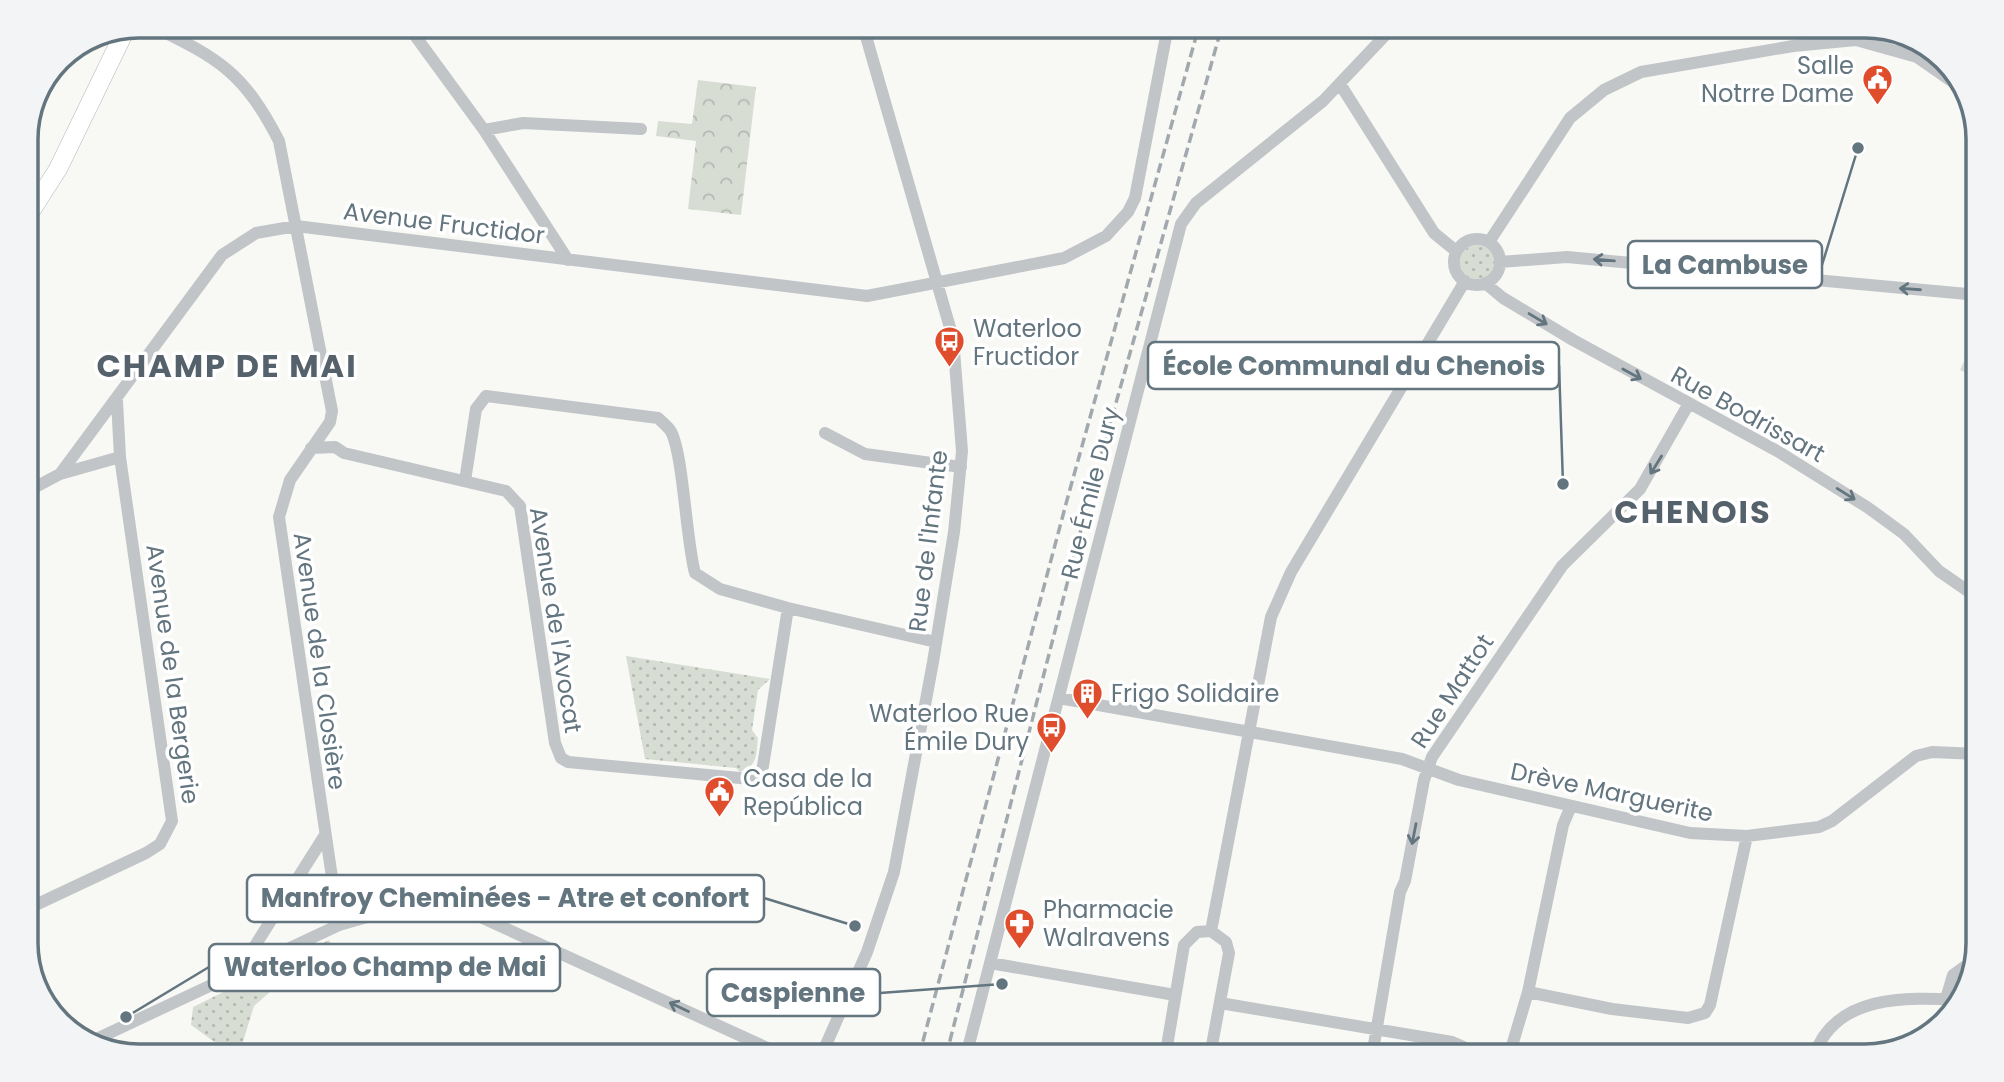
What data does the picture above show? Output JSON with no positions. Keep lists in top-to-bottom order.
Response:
{
  "streets": {
    "street": [
      "Avenue Fructidor",
      "Rue Bodrissart",
      "Rue Émile Dury",
      "Rue de l'Infante",
      "Avenue de l'Avocat",
      "Avenue de la Closière",
      "Avenue de la Bergerie",
      "Rue Mattot",
      "Drève Marguerite"
    ]
  },
  "crossings": [
    ["Avenue Fructidor", "Rue de l'Infante"],
    ["Avenue Fructidor", "Avenue de la Bergerie"],
    ["Rue Bodrissart", "Rue Mattot"],
    ["Rue Émile Dury", "Drève Marguerite"],
    ["Avenue de l'Avocat", "Avenue de la Closière"],
    ["Rue Mattot", "Drève Marguerite"]
  ],
  "one_way": ["Rue Bodrissart", "Rue Mattot"],
  "districts": ["CHAMP DE MAI", "CHENOIS"],
  "places": {
    "public building": ["Salle Notrre Dame", "Casa de la República"],
    "other": [
      "La Cambuse",
      "École Communal du Chenois",
      "Manfroy Cheminées - Atre et confort",
      "Caspienne",
      "Waterloo Champ de Mai"
    ],
    "bus stop": ["Waterloo Fructidor", "Waterloo Rue Émile Dury"],
    "building": ["Frigo Solidaire"],
    "pharmacy": ["Pharmacie Walravens"]
  }
}
